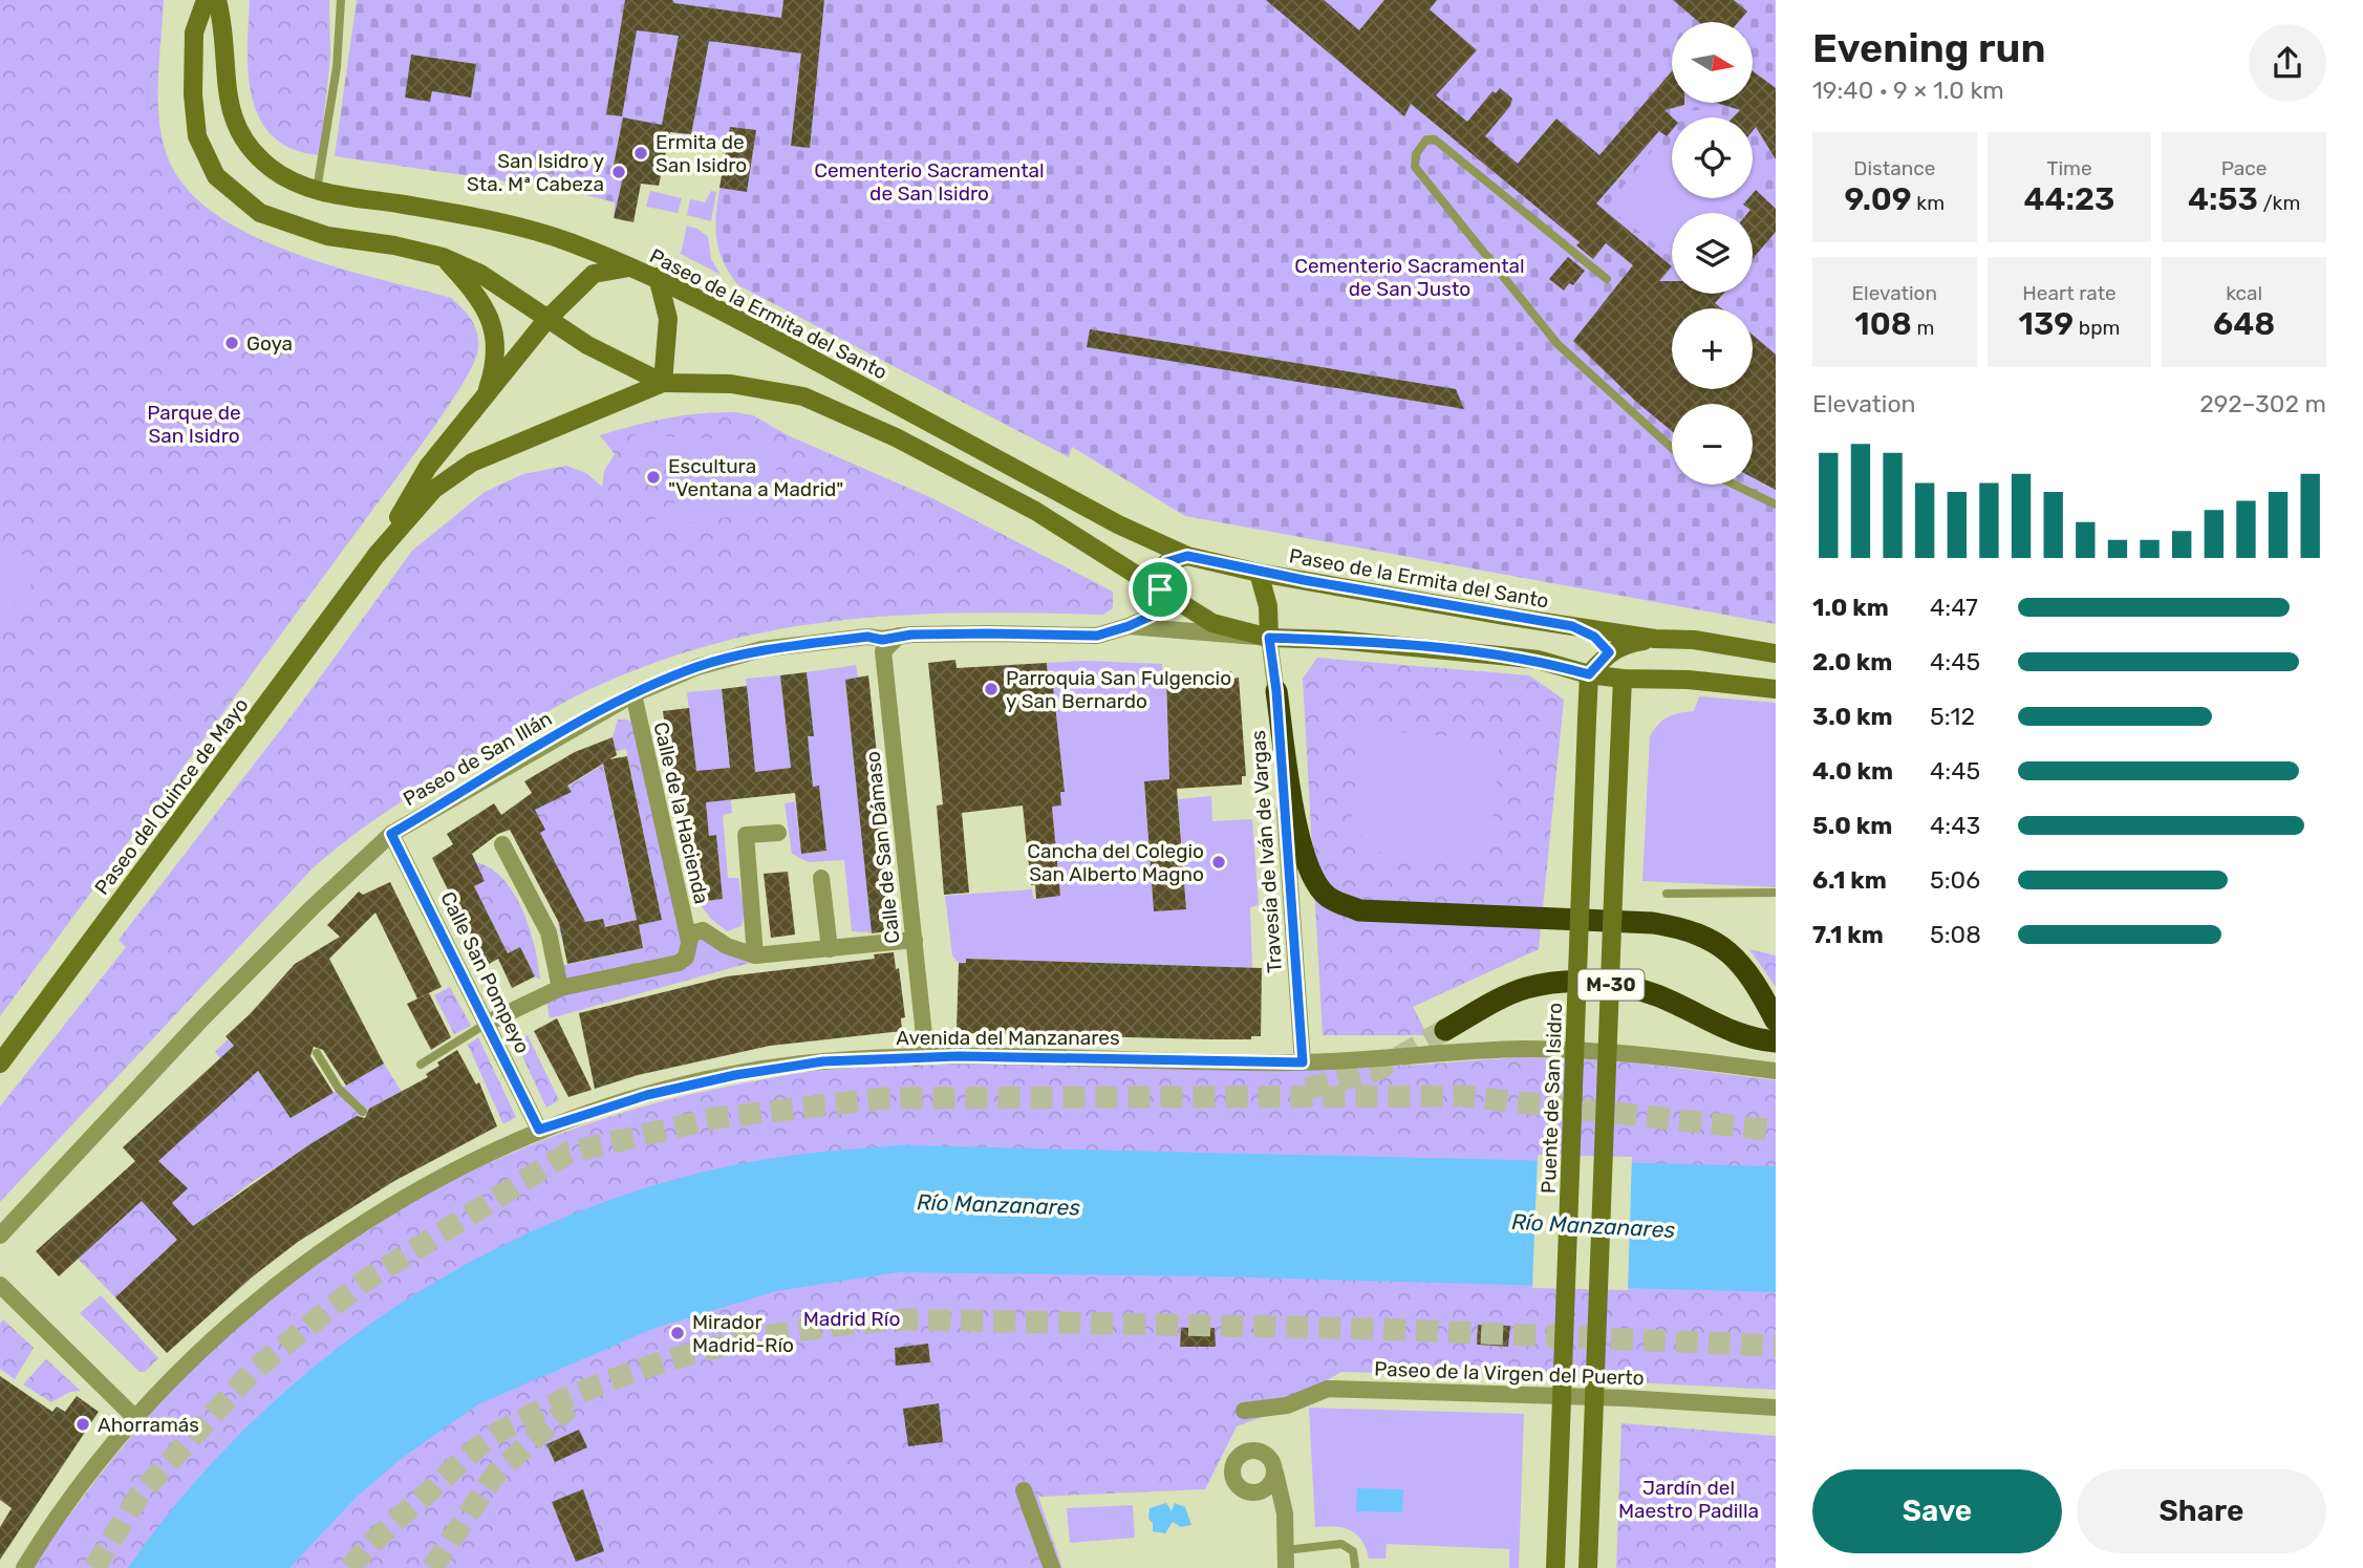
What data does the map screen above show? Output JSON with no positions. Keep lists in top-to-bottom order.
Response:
{
  "streets": {
    "highway": ["M-30"],
    "street": [
      "Paseo de la Ermita del Santo",
      "Paseo de San Illán",
      "Paseo del Quince de Mayo",
      "Calle de la Hacienda",
      "Calle de San Dámaso",
      "Travesía de Iván de Vargas",
      "Calle San Pompeyo",
      "Avenida del Manzanares",
      "Puente de San Isidro",
      "Paseo de la Virgen del Puerto"
    ]
  },
  "crossings": [
    ["Paseo de la Ermita del Santo", "Paseo de San Illán"],
    ["Paseo de la Ermita del Santo", "Paseo del Quince de Mayo"],
    ["Paseo de la Ermita del Santo", "Travesía de Iván de Vargas"],
    ["Paseo de la Ermita del Santo", "Puente de San Isidro"],
    ["Paseo de San Illán", "Calle de la Hacienda"],
    ["Paseo de San Illán", "Travesía de Iván de Vargas"],
    ["Paseo de San Illán", "Calle San Pompeyo"],
    ["Calle de la Hacienda", "Calle de San Dámaso"],
    ["Calle de San Dámaso", "Avenida del Manzanares"],
    ["Travesía de Iván de Vargas", "Avenida del Manzanares"],
    ["Calle San Pompeyo", "Avenida del Manzanares"]
  ],
  "water": ["Río Manzanares"],
  "parks": [
    "Cementerio Sacramental de San Isidro",
    "Cementerio Sacramental de San Justo",
    "Parque de San Isidro",
    "Madrid Río",
    "Jardín del Maestro Padilla"
  ],
  "places": [
    "Ermita de San Isidro",
    "San Isidro y Sta. Mª Cabeza",
    "Goya",
    "Escultura \"Ventana a Madrid\"",
    "Parroquia San Fulgencio y San Bernardo",
    "Cancha del Colegio San Alberto Magno",
    "Mirador Madrid-Río",
    "Ahorramás"
  ],
  "north": "right",
  "page": {
    "heading": ["Evening run", "19:40 · 9 × 1.0 km"],
    "map_buttons": ["+", "−"],
    "stats": [
      ["Distance", "9.09 km"],
      ["Time", "44:23"],
      ["Pace", "4:53 /km"],
      ["Elevation", "108 m"],
      ["Heart rate", "139 bpm"],
      ["kcal", "648"]
    ],
    "chart": ["Elevation", "292–302 m"],
    "list": [
      {
        "name": "1.0 km",
        "note": "4:47"
      },
      {
        "name": "2.0 km",
        "note": "4:45"
      },
      {
        "name": "3.0 km",
        "note": "5:12"
      },
      {
        "name": "4.0 km",
        "note": "4:45"
      },
      {
        "name": "5.0 km",
        "note": "4:43"
      },
      {
        "name": "6.1 km",
        "note": "5:06"
      },
      {
        "name": "7.1 km",
        "note": "5:08"
      }
    ],
    "buttons": ["Save", "Share"]
  }
}
